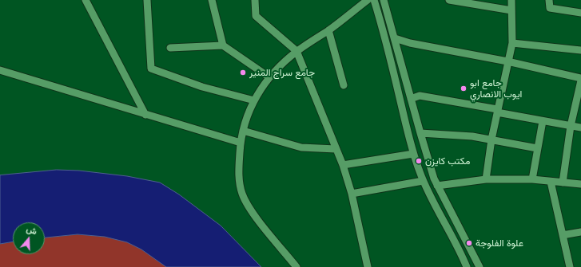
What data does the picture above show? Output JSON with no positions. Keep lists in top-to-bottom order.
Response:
{
  "places": [
    "جامع سراج المنير",
    "جامع ابو ايوب الانصاري",
    "مكتب كايزن",
    "علوة الفلوجة"
  ],
  "north": "top"
}
